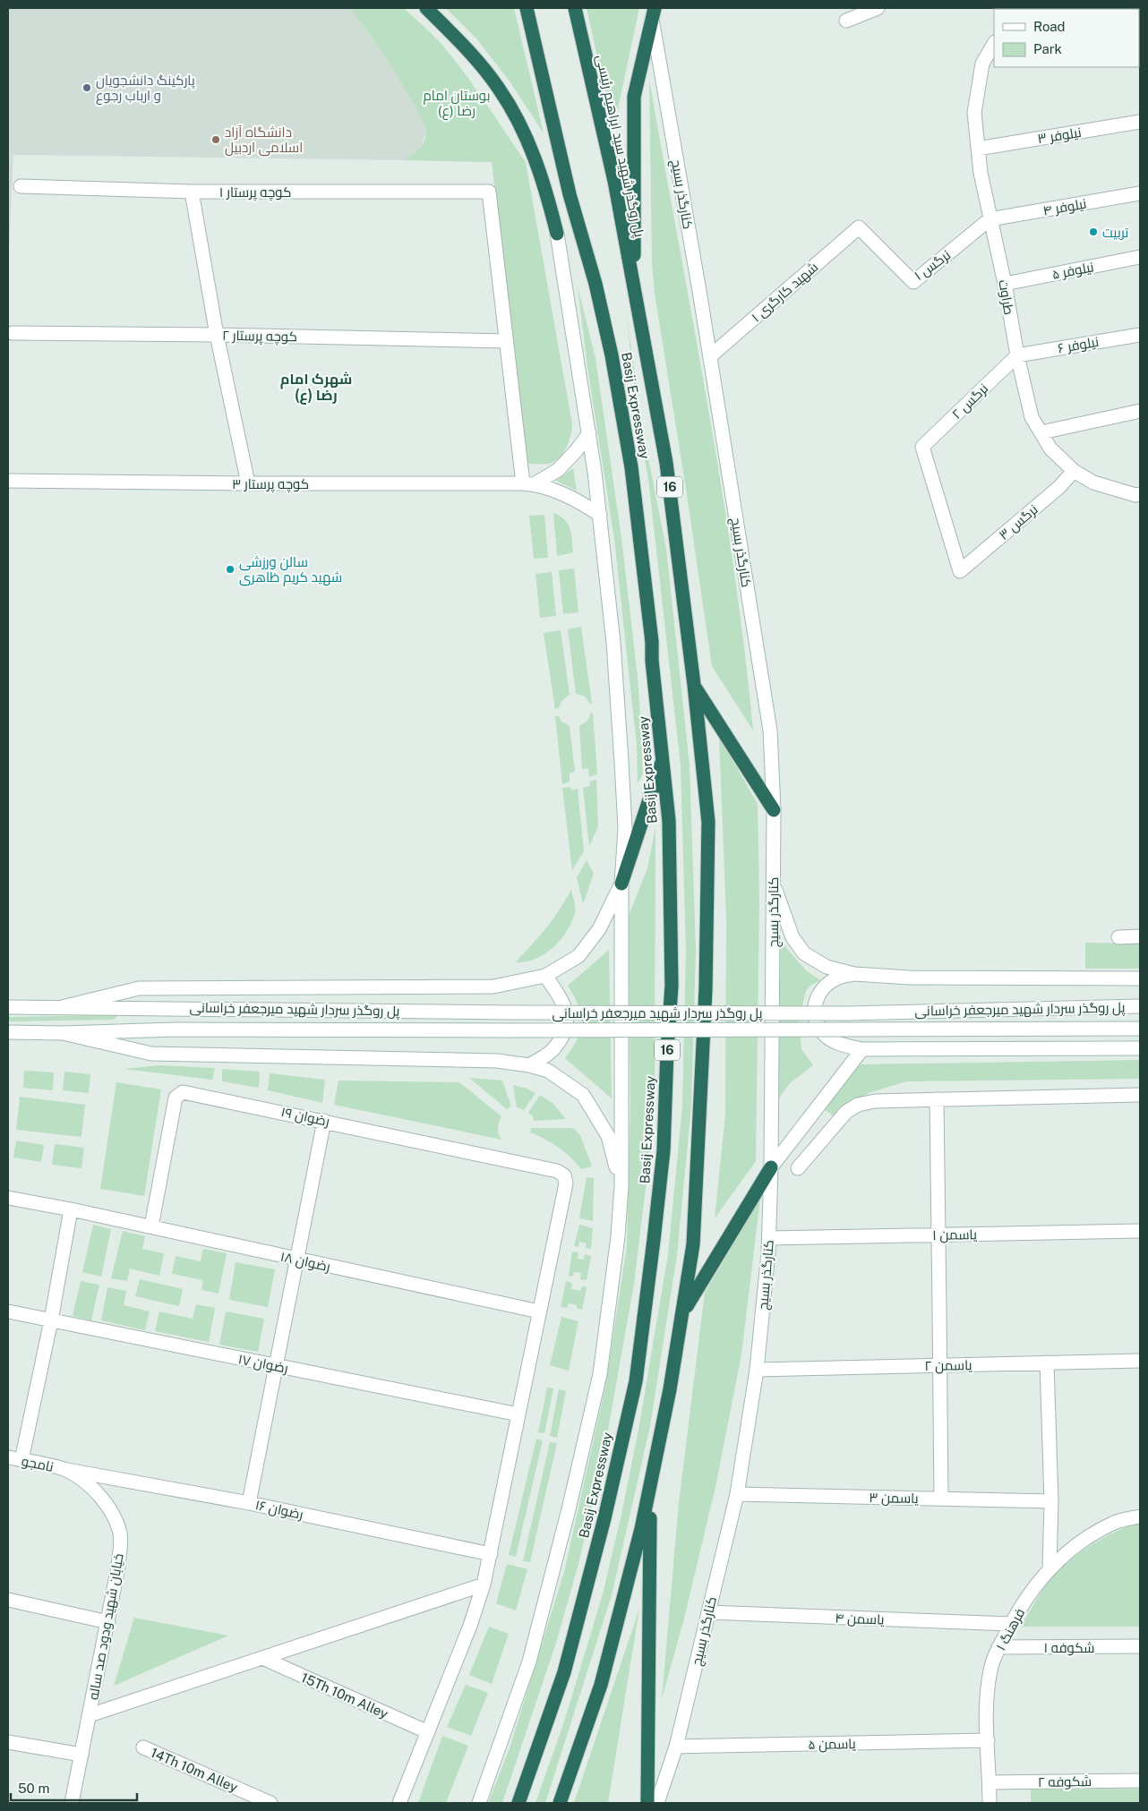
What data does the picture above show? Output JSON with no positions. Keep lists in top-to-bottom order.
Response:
{
  "streets": {
    "highway": ["پل روگذر شهید سید ابراهیم رئیسی", "Basij Expressway", "16"],
    "street": [
      "نیلوفر ۳",
      "کوچه پرستار ۱",
      "کنارگذر بسیج",
      "نیلوفر ۴",
      "نرگس ۱",
      "نیلوفر ۵",
      "شهید کارگری ۱",
      "طراوت",
      "کوچه پرستار ۲",
      "نیلوفر ۶",
      "نرگس ۲",
      "کوچه پرستار ۳",
      "نرگس ۳",
      "پل روگذر سردار شهید میرجعفر خراسانی",
      "رضوان ۱۹",
      "یاسمن ۱",
      "رضوان ۱۸",
      "رضوان ۱۷",
      "یاسمن ۲",
      "نامجو",
      "یاسمن ۳",
      "رضوان ۱۶",
      "یاسمن ۴",
      "خیابان شهید ودود صد ساله",
      "فرهنگ ۱",
      "شکوفه ۱",
      "15Th 10m Alley",
      "یاسمن ۵",
      "14Th 10m Alley",
      "شکوفه ۲"
    ]
  },
  "crossings": [
    ["نیلوفر ۳", "طراوت"],
    ["پل روگذر شهید سید ابراهیم رئیسی", "Basij Expressway"],
    ["کوچه پرستار ۱", "کوچه پرستار ۲"],
    ["کنارگذر بسیج", "شهید کارگری ۱"],
    ["کنارگذر بسیج", "یاسمن ۱"],
    ["کنارگذر بسیج", "یاسمن ۲"],
    ["کنارگذر بسیج", "یاسمن ۳"],
    ["کنارگذر بسیج", "یاسمن ۴"],
    ["کنارگذر بسیج", "یاسمن ۵"],
    ["نیلوفر ۴", "نرگس ۱"],
    ["نیلوفر ۴", "طراوت"],
    ["نرگس ۱", "شهید کارگری ۱"],
    ["نرگس ۱", "طراوت"],
    ["نیلوفر ۵", "طراوت"],
    ["طراوت", "نیلوفر ۶"],
    ["طراوت", "نرگس ۲"],
    ["طراوت", "نرگس ۳"],
    ["نیلوفر ۶", "نرگس ۲"],
    ["نرگس ۲", "نرگس ۳"],
    ["رضوان ۱۹", "رضوان ۱۸"],
    ["نامجو", "رضوان ۱۶"],
    ["نامجو", "خیابان شهید ودود صد ساله"],
    ["رضوان ۱۶", "خیابان شهید ودود صد ساله"],
    ["یاسمن ۴", "فرهنگ ۱"],
    ["فرهنگ ۱", "شکوفه ۱"],
    ["فرهنگ ۱", "یاسمن ۵"],
    ["فرهنگ ۱", "شکوفه ۲"]
  ],
  "districts": ["شهرک امام رضا (ع)"],
  "parks": ["بوستان امام رضا (ع)"],
  "places": [
    "پارکینگ دانشجویان و ارباب رجوع",
    "دانشگاه آزاد اسلامی اردبیل",
    "تربیت",
    "سالن ورزشی شهید کریم ظاهری"
  ],
  "legend": ["Road", "Park"],
  "scale_bar": "50 m"
}
